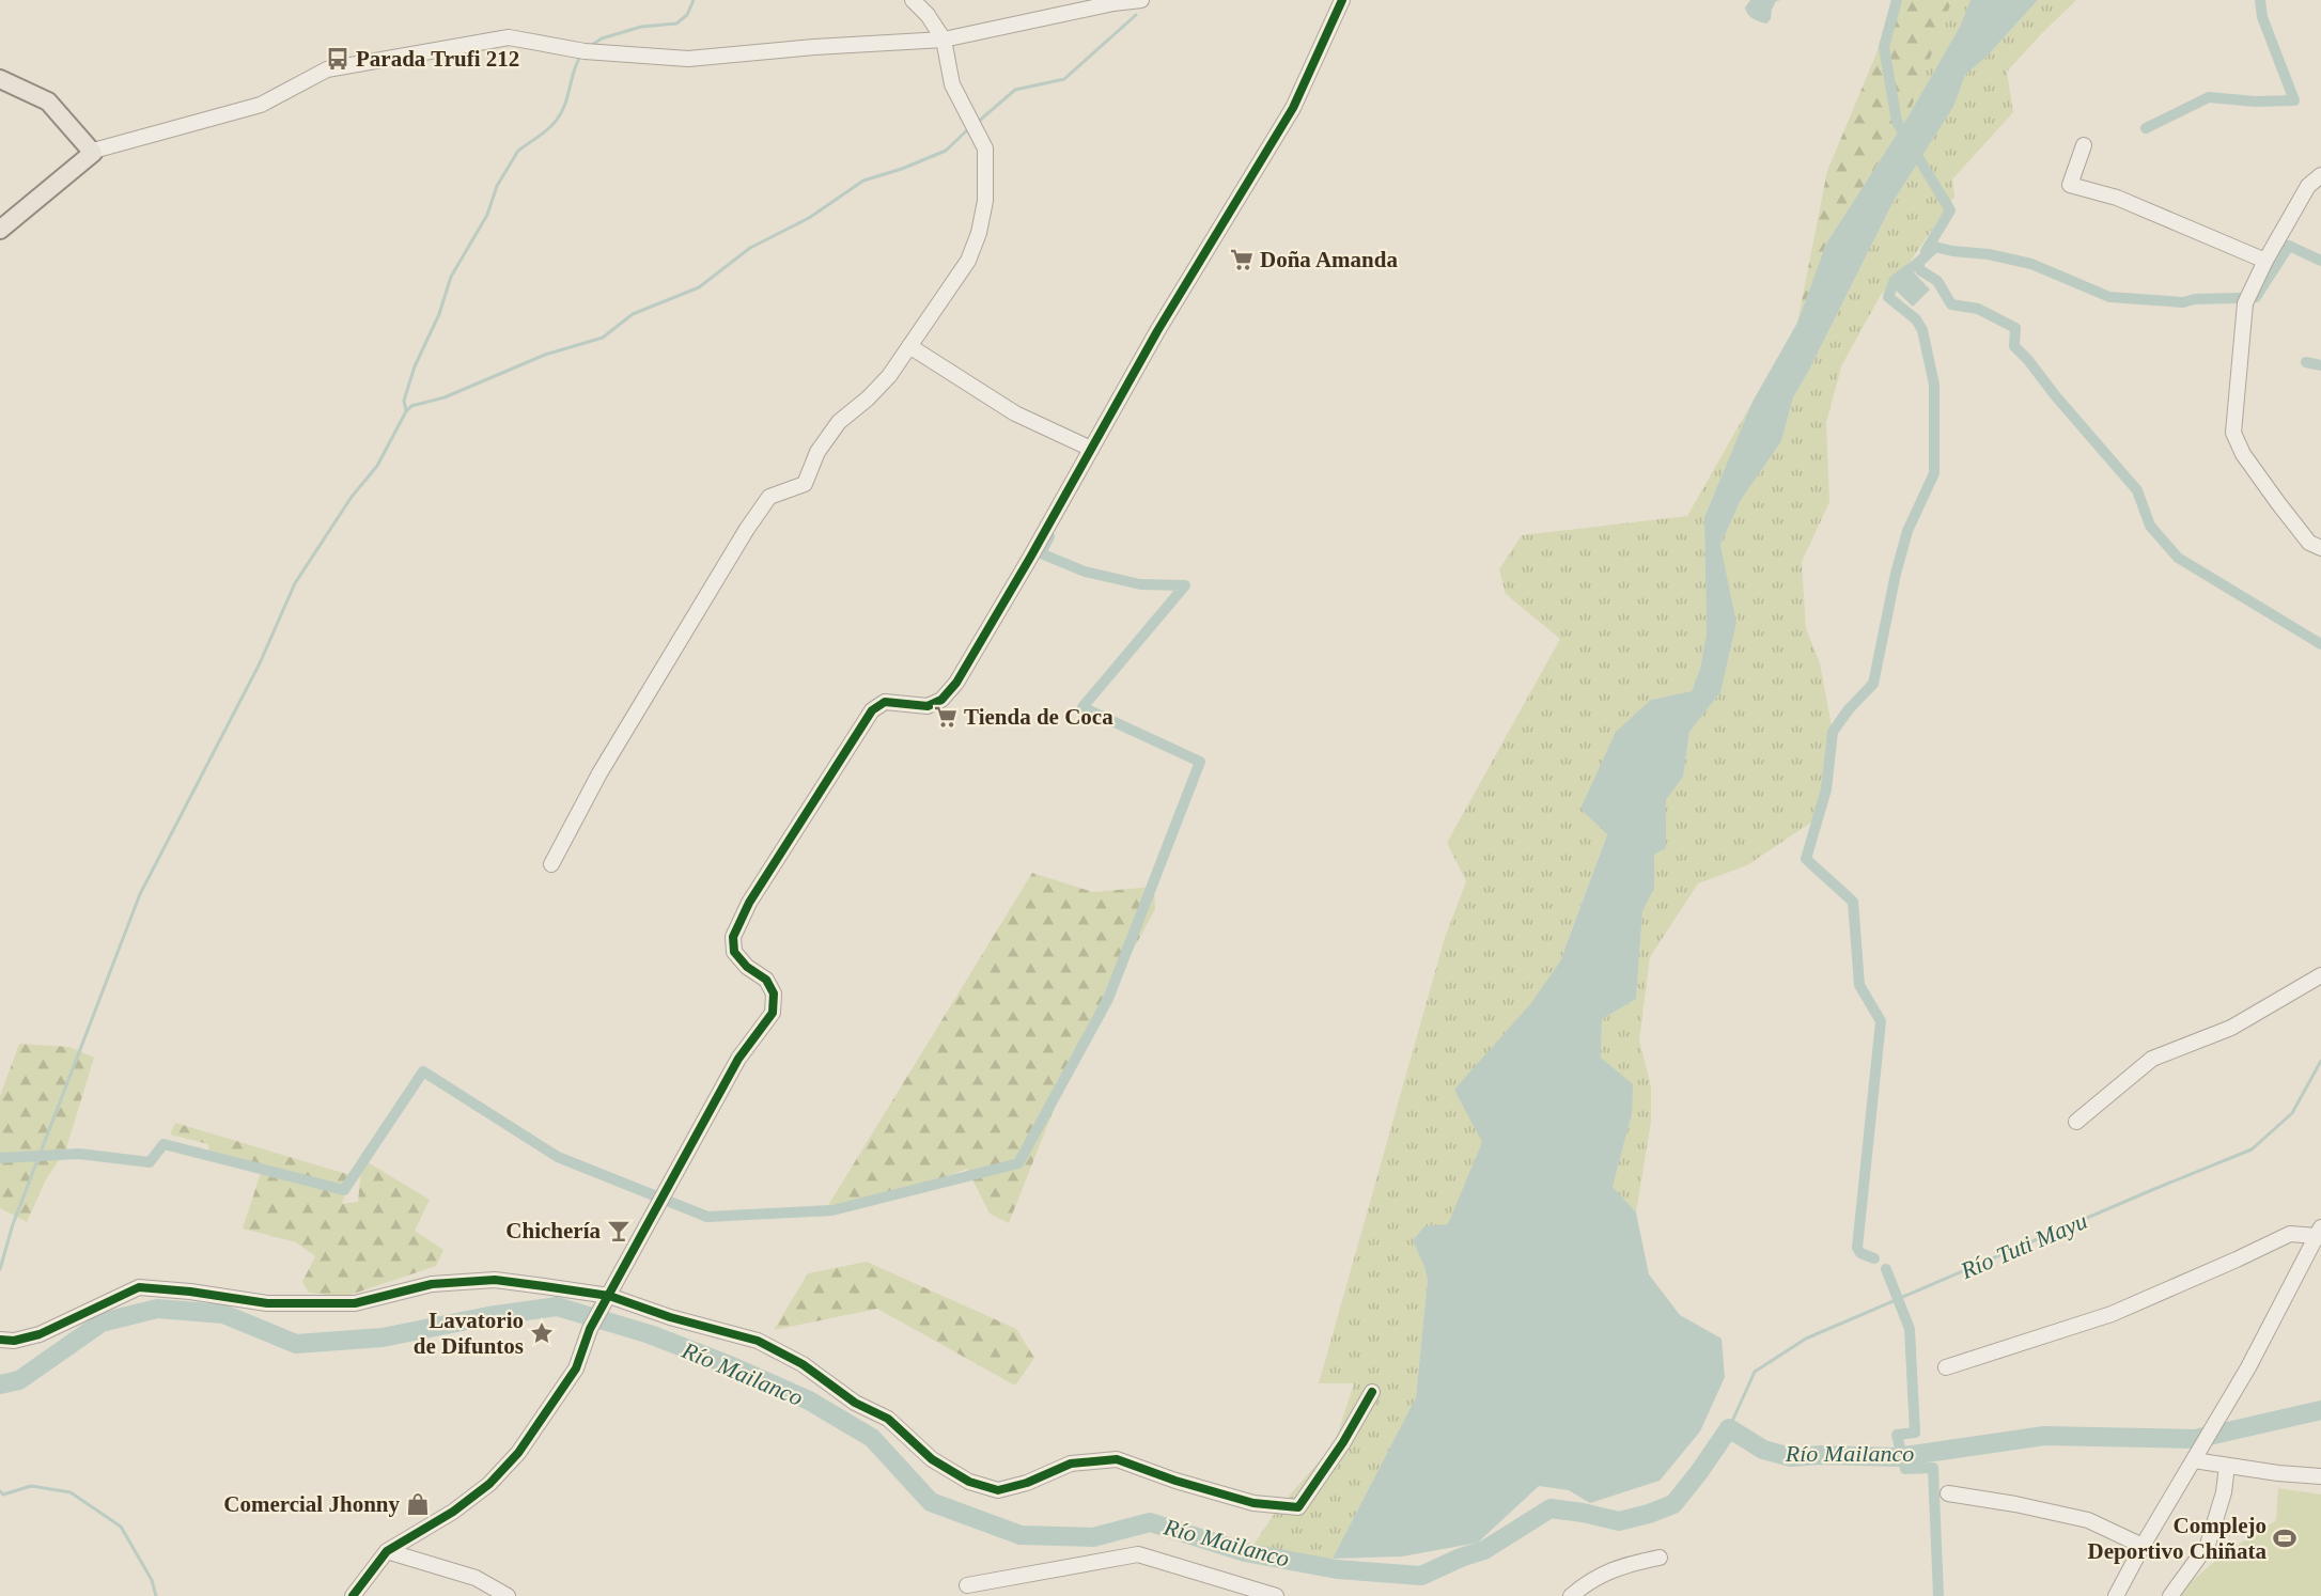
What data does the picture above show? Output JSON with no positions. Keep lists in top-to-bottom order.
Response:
{
  "water": ["Río Tuti Mayu", "Río Mailanco"],
  "places": {
    "bus stop": ["Parada Trufi 212"],
    "supermarket": ["Doña Amanda", "Tienda de Coca"],
    "bar": ["Chichería"],
    "place": ["Lavatorio de Difuntos"],
    "shop": ["Comercial Jhonny"],
    "sports": ["Complejo Deportivo Chiñata"]
  }
}
